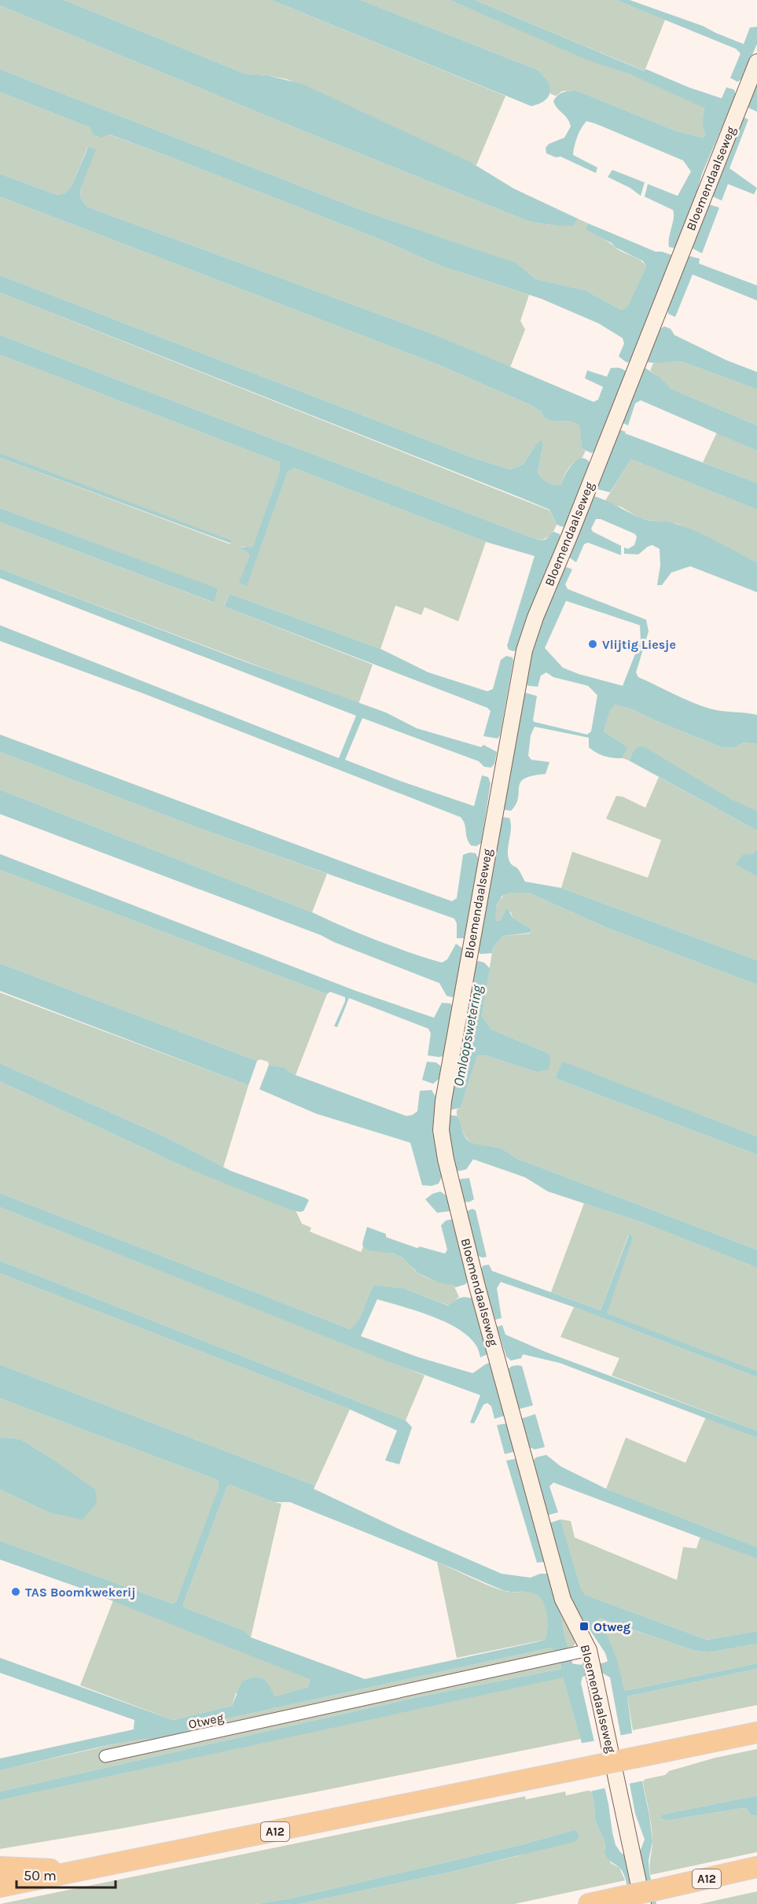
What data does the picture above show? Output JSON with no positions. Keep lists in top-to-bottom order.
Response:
{
  "streets": {
    "highway": ["A12"],
    "street": ["Bloemendaalseweg", "Otweg"]
  },
  "crossings": [
    ["Bloemendaalseweg", "Otweg"],
    ["Bloemendaalseweg", "A12"]
  ],
  "water": ["Omloopswetering"],
  "places": {
    "other": ["Vlijtig Liesje", "TAS Boomkwekerij"],
    "transit": ["Otweg"]
  },
  "scale_bar": "50 m"
}
